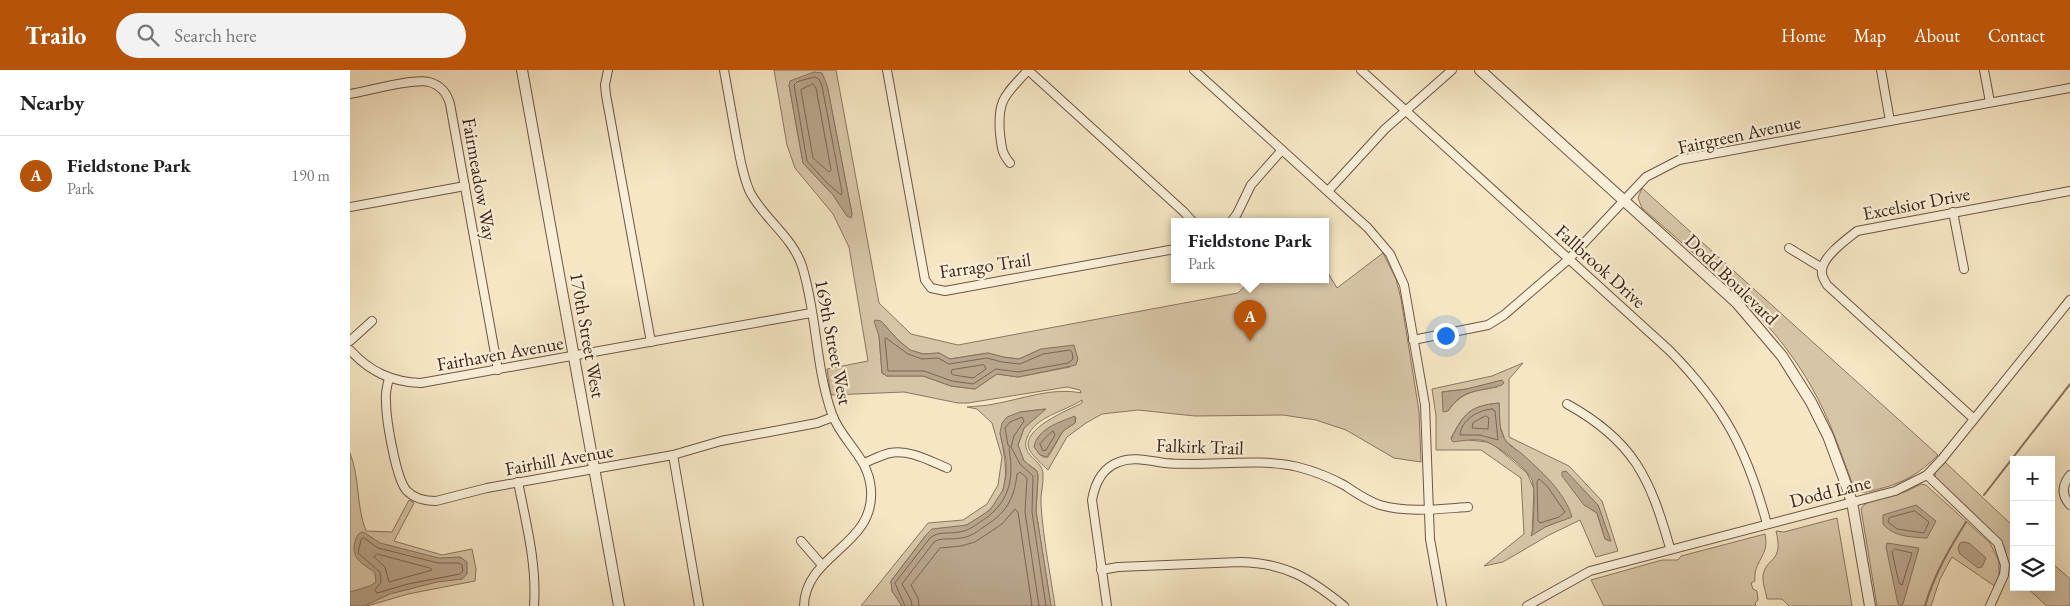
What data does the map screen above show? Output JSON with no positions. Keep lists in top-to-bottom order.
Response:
{
  "streets": {
    "street": [
      "Fairgreen Avenue",
      "Fairmeadow Way",
      "Excelsior Drive",
      "Farrago Trail",
      "Fallbrook Drive",
      "Dodd Boulevard",
      "170th Street West",
      "169th Street West",
      "Fairhaven Avenue",
      "Falkirk Trail",
      "Fairhill Avenue",
      "Dodd Lane"
    ]
  },
  "crossings": [
    ["Fairgreen Avenue", "Fallbrook Drive"],
    ["Fairgreen Avenue", "Dodd Boulevard"],
    ["Fairmeadow Way", "Fairhaven Avenue"],
    ["Fallbrook Drive", "Dodd Lane"],
    ["Dodd Boulevard", "Dodd Lane"],
    ["170th Street West", "Fairhaven Avenue"],
    ["170th Street West", "Fairhill Avenue"],
    ["169th Street West", "Fairhaven Avenue"],
    ["169th Street West", "Fairhill Avenue"],
    ["Fairhaven Avenue", "Fairhill Avenue"]
  ],
  "page": {
    "header": "Trailo",
    "search": "Search here",
    "nav": [
      "Home",
      "Map",
      "About",
      "Contact"
    ],
    "heading": "Nearby",
    "list": [
      {
        "mark": "A",
        "name": "Fieldstone Park",
        "note": "Park",
        "value": "190 m"
      }
    ],
    "popup": ["Fieldstone Park", "Park"],
    "pins": "A",
    "map_buttons": ["+", "−"]
  }
}
